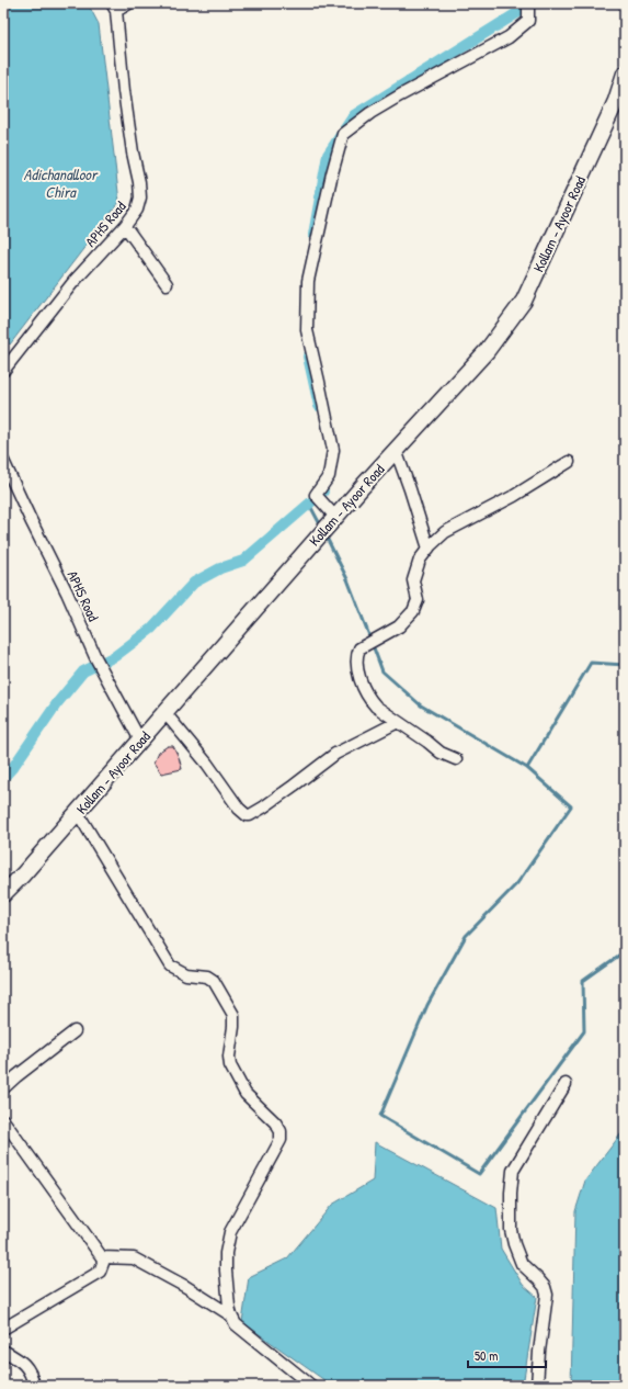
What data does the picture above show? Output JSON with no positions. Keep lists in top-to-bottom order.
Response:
{
  "streets": {
    "main road": ["Kollam - Ayoor Road"],
    "street": ["APHS Road"]
  },
  "crossings": [
    ["APHS Road", "Kollam - Ayoor Road"]
  ],
  "water": ["Adichanalloor Chira"],
  "scale_bar": "50 m"
}
